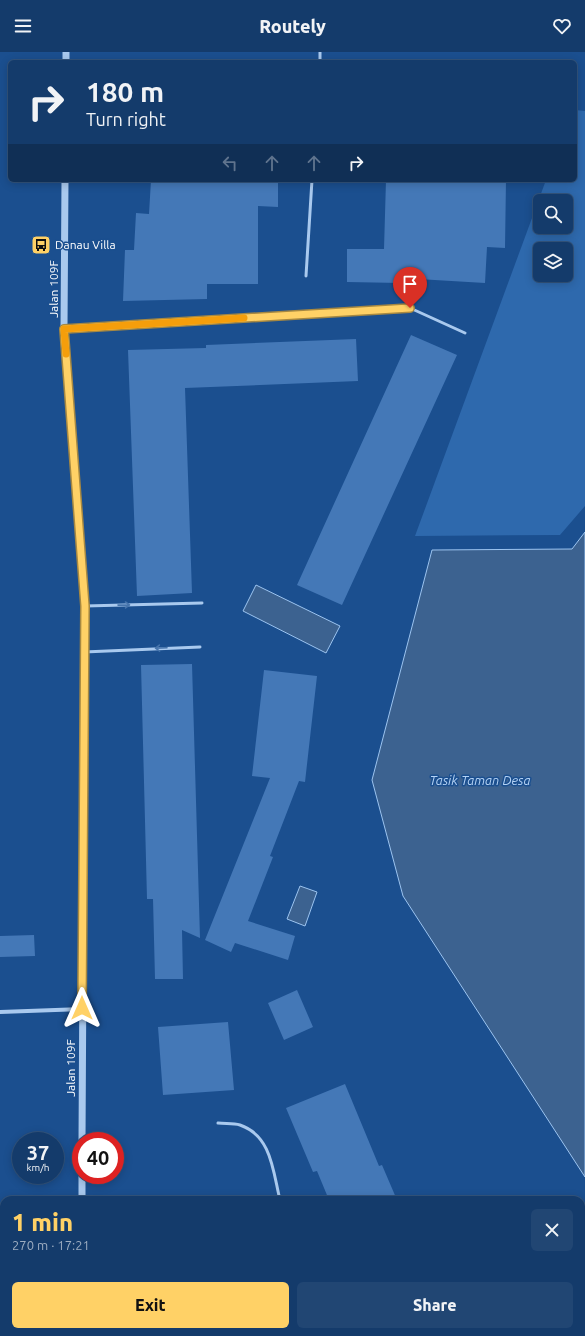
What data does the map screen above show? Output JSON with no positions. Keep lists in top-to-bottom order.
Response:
{
  "streets": {
    "street": ["Jalan 109F"]
  },
  "water": ["Tasik Taman Desa"],
  "places": {
    "bus stop": ["Danau Villa"]
  },
  "page": {
    "header": "Routely",
    "turn": ["180 m", "Turn right"],
    "speed": "37 km/h",
    "limit": "40",
    "heading": ["1 min", "270 m · 17:21"],
    "buttons": ["Exit", "Share"]
  }
}
